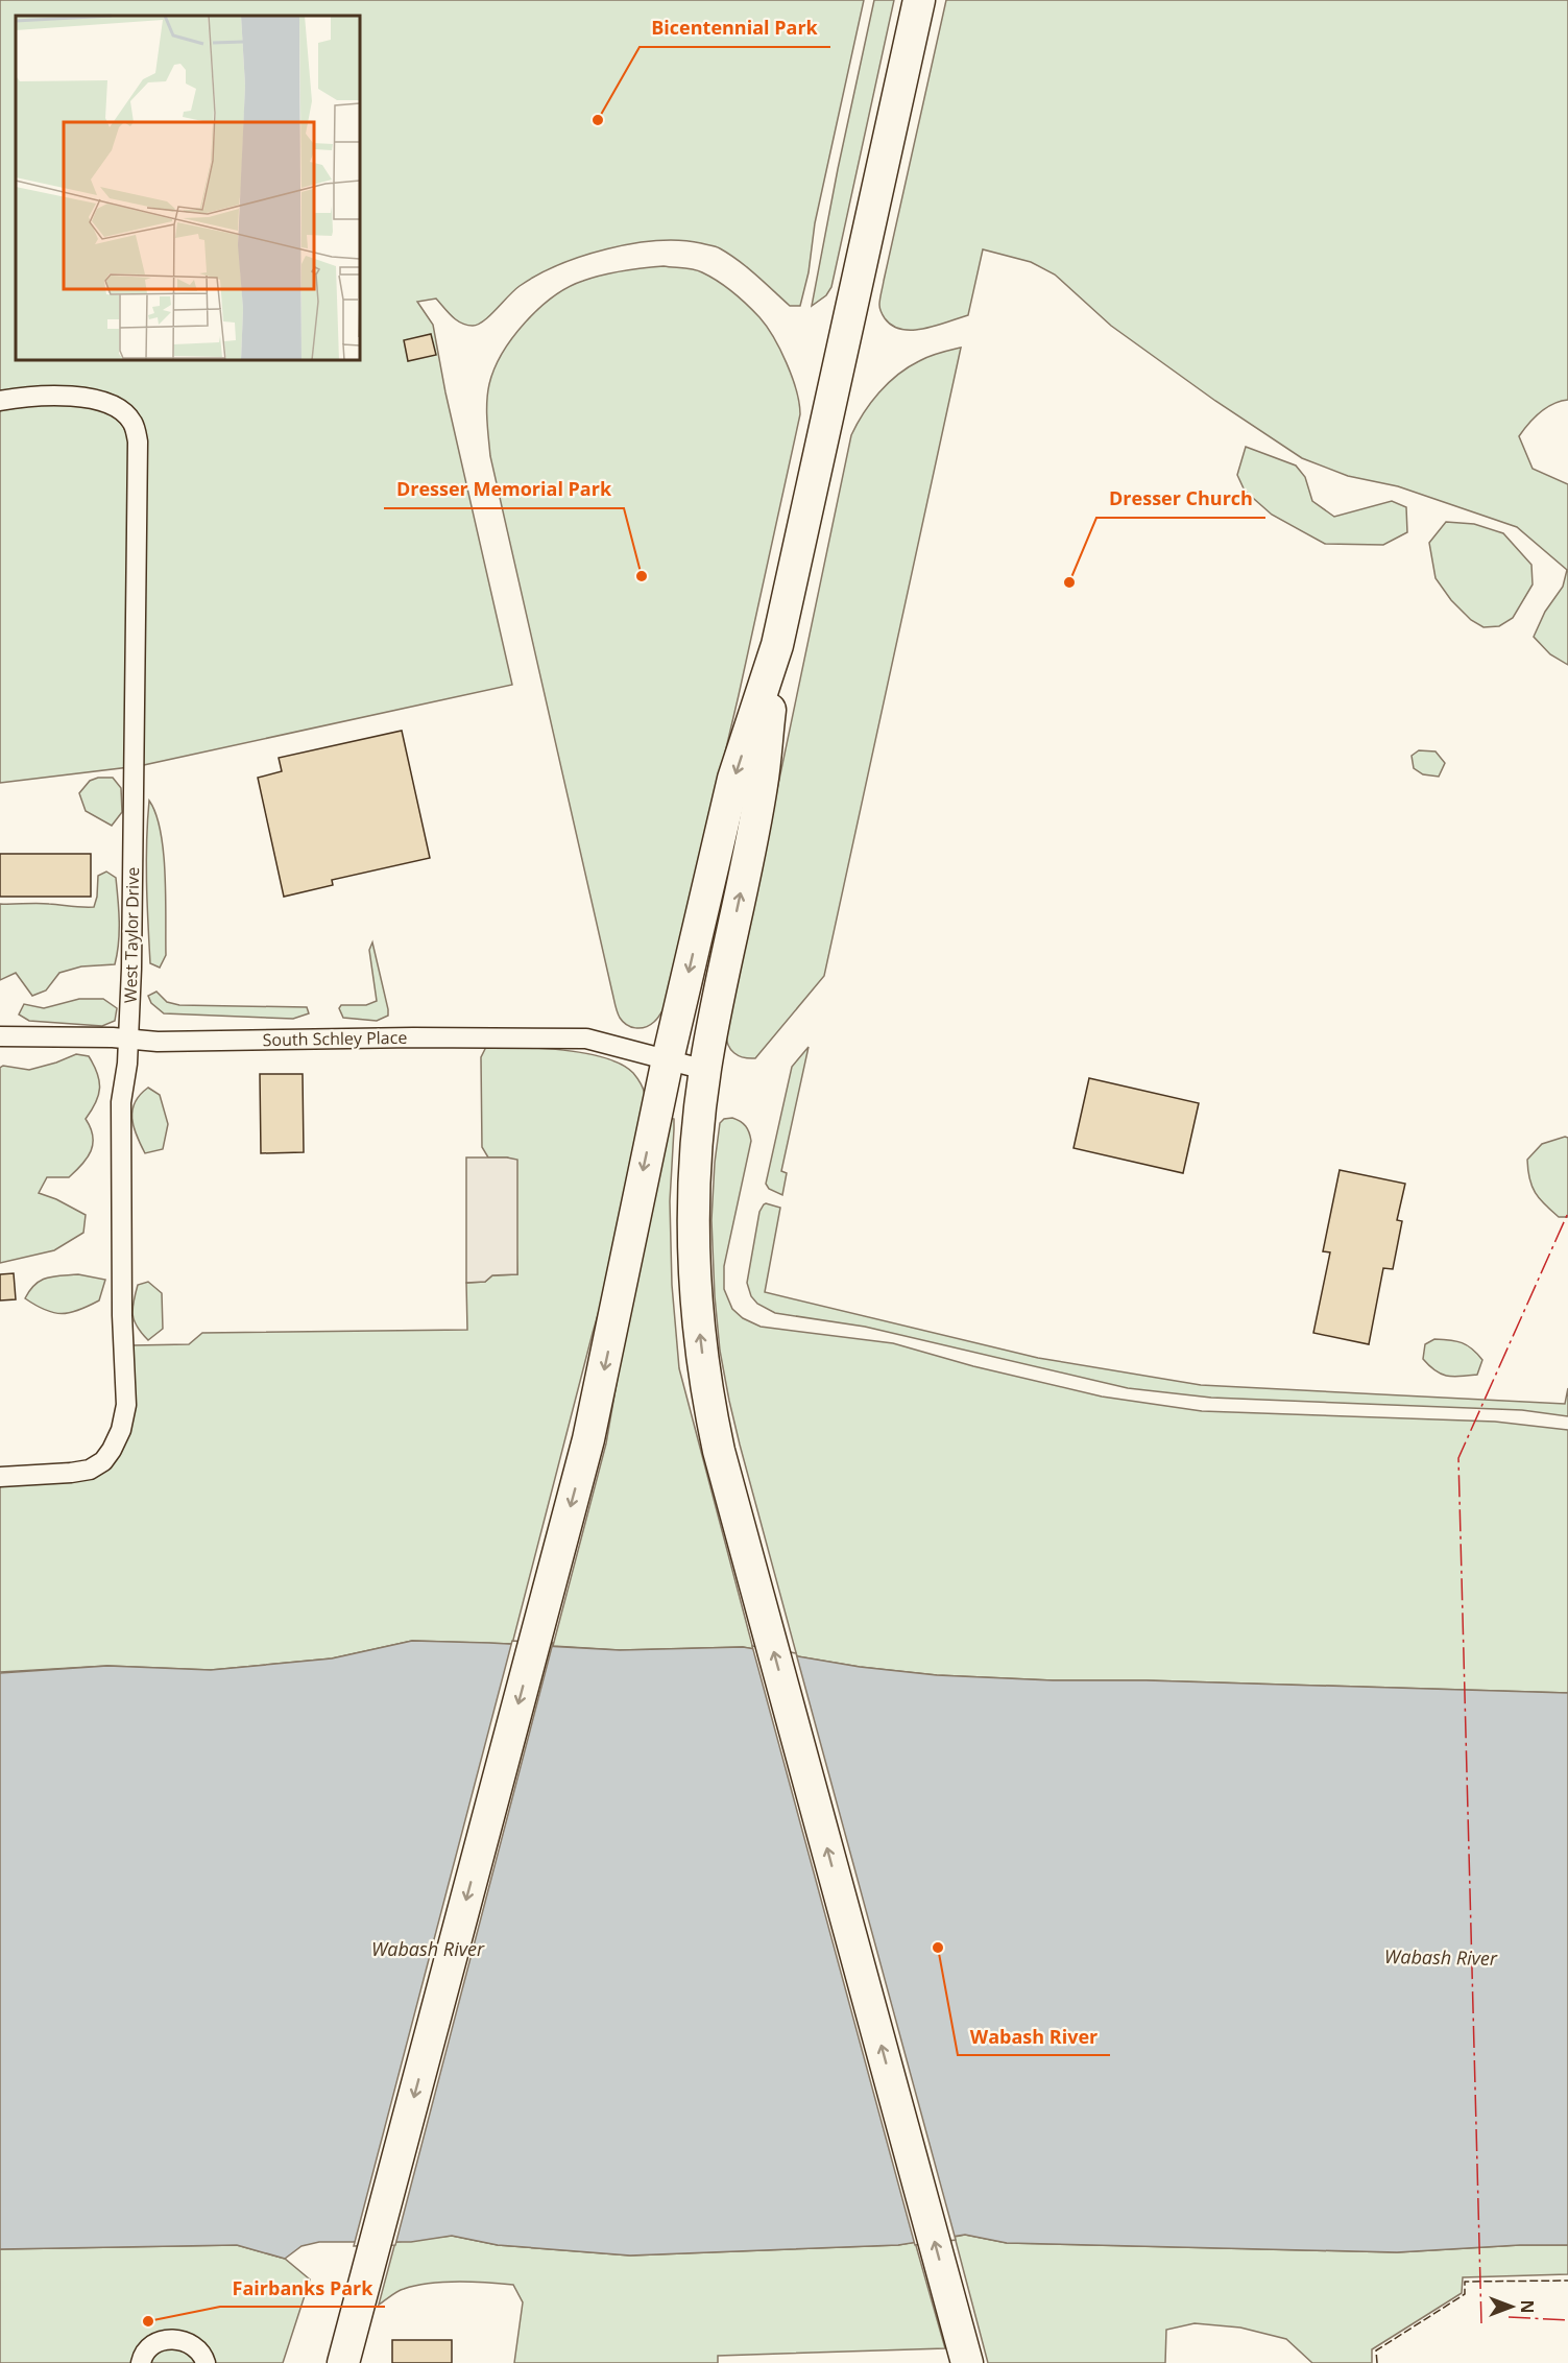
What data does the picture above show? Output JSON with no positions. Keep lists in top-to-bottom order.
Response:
{
  "streets": {
    "street": ["West Taylor Drive", "South Schley Place"]
  },
  "crossings": [
    ["West Taylor Drive", "South Schley Place"]
  ],
  "water": ["Wabash River"],
  "places": [
    "Bicentennial Park",
    "Dresser Memorial Park",
    "Dresser Church",
    "Wabash River",
    "Fairbanks Park"
  ],
  "north": "right"
}
